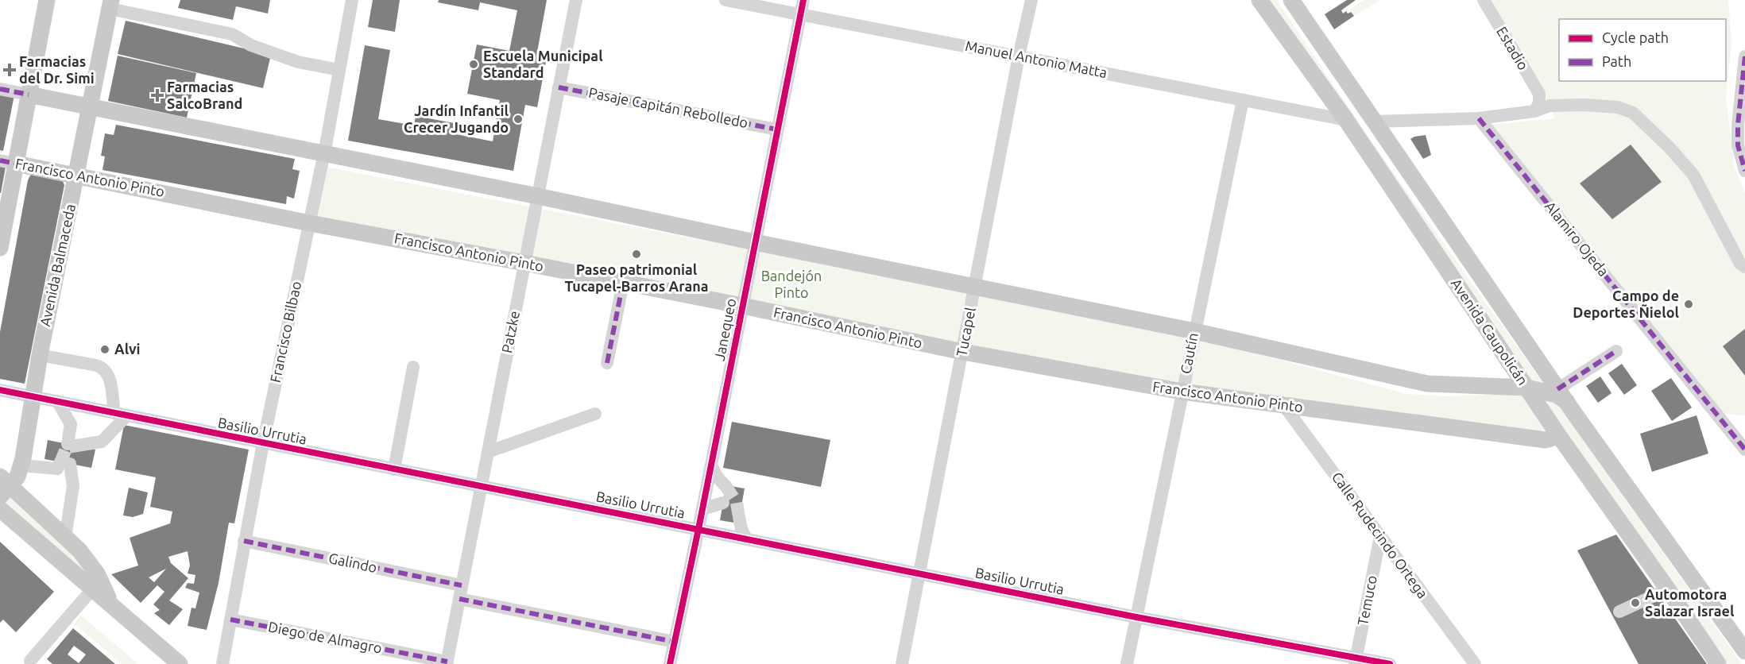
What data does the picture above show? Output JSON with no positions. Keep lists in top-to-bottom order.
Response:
{
  "streets": {
    "main road": ["Francisco Antonio Pinto", "Avenida Balmaceda", "Avenida Caupolicán"],
    "street": [
      "Estadio",
      "Manuel Antonio Matta",
      "Pasaje Capitán Rebolledo",
      "Alamiro Ojeda",
      "Janequeo",
      "Francisco Bilbao",
      "Patzke",
      "Tucapel",
      "Cautín",
      "Basilio Urrutia",
      "Calle Rudecindo Ortega",
      "Galindo",
      "Temuco",
      "Diego de Almagro"
    ]
  },
  "crossings": [
    ["Manuel Antonio Matta", "Janequeo"],
    ["Manuel Antonio Matta", "Tucapel"],
    ["Manuel Antonio Matta", "Avenida Caupolicán"],
    ["Manuel Antonio Matta", "Cautín"],
    ["Pasaje Capitán Rebolledo", "Janequeo"],
    ["Pasaje Capitán Rebolledo", "Patzke"],
    ["Francisco Antonio Pinto", "Avenida Balmaceda"],
    ["Francisco Antonio Pinto", "Janequeo"],
    ["Francisco Antonio Pinto", "Francisco Bilbao"],
    ["Francisco Antonio Pinto", "Patzke"],
    ["Francisco Antonio Pinto", "Tucapel"],
    ["Francisco Antonio Pinto", "Avenida Caupolicán"],
    ["Francisco Antonio Pinto", "Cautín"],
    ["Francisco Antonio Pinto", "Calle Rudecindo Ortega"],
    ["Avenida Balmaceda", "Basilio Urrutia"],
    ["Janequeo", "Basilio Urrutia"],
    ["Francisco Bilbao", "Basilio Urrutia"],
    ["Francisco Bilbao", "Galindo"],
    ["Francisco Bilbao", "Diego de Almagro"],
    ["Patzke", "Basilio Urrutia"],
    ["Patzke", "Galindo"],
    ["Patzke", "Diego de Almagro"],
    ["Tucapel", "Basilio Urrutia"],
    ["Cautín", "Basilio Urrutia"],
    ["Basilio Urrutia", "Temuco"],
    ["Calle Rudecindo Ortega", "Temuco"]
  ],
  "parks": ["Bandejón Pinto"],
  "places": {
    "other": [
      "Escuela Municipal Standard",
      "Jardín Infantil Crecer Jugando",
      "Paseo patrimonial Tucapel-Barros Arana",
      "Campo de Deportes Ñielol",
      "Alvi",
      "Automotora Salazar Israel"
    ],
    "health": ["Farmacias del Dr. Simi", "Farmacias SalcoBrand"]
  },
  "legend": ["Cycle path", "Path"]
}
